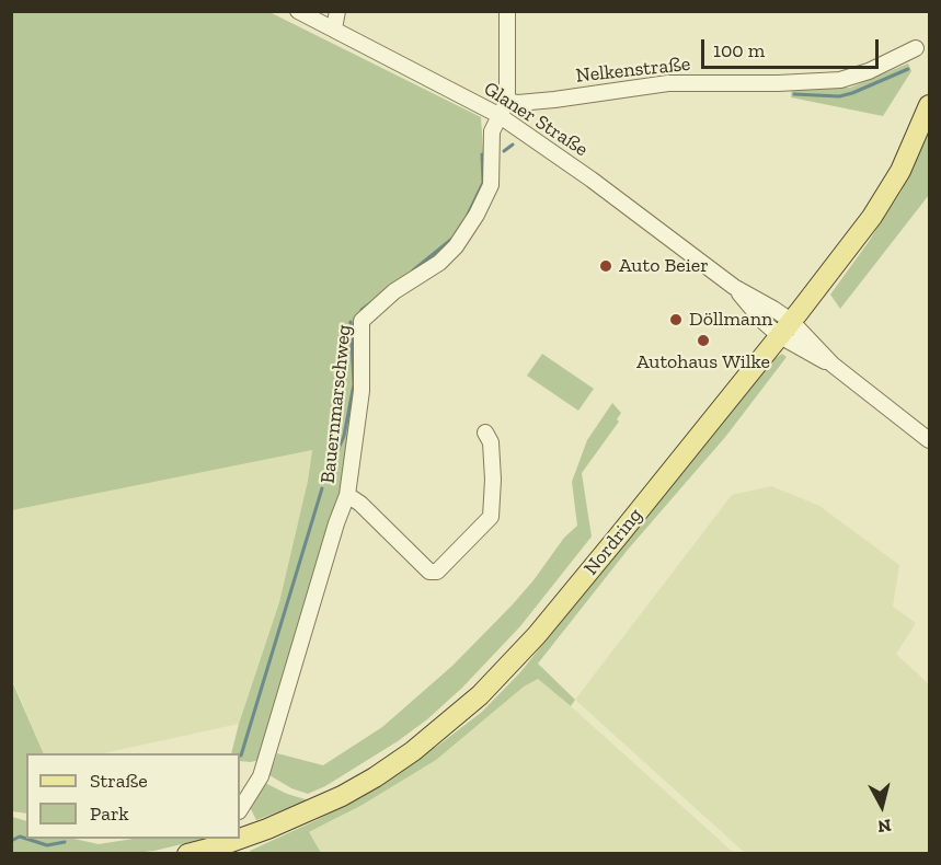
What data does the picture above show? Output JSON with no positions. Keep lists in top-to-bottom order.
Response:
{
  "streets": {
    "main road": ["Nordring"],
    "street": ["Nelkenstraße", "Glaner Straße", "Bauernmarschweg"]
  },
  "crossings": [
    ["Glaner Straße", "Bauernmarschweg"],
    ["Glaner Straße", "Nordring"]
  ],
  "places": ["Auto Beier", "Döllmann", "Autohaus Wilke"],
  "legend": ["Straße", "Park"],
  "scale_bar": "100 m",
  "north": "bottom"
}
